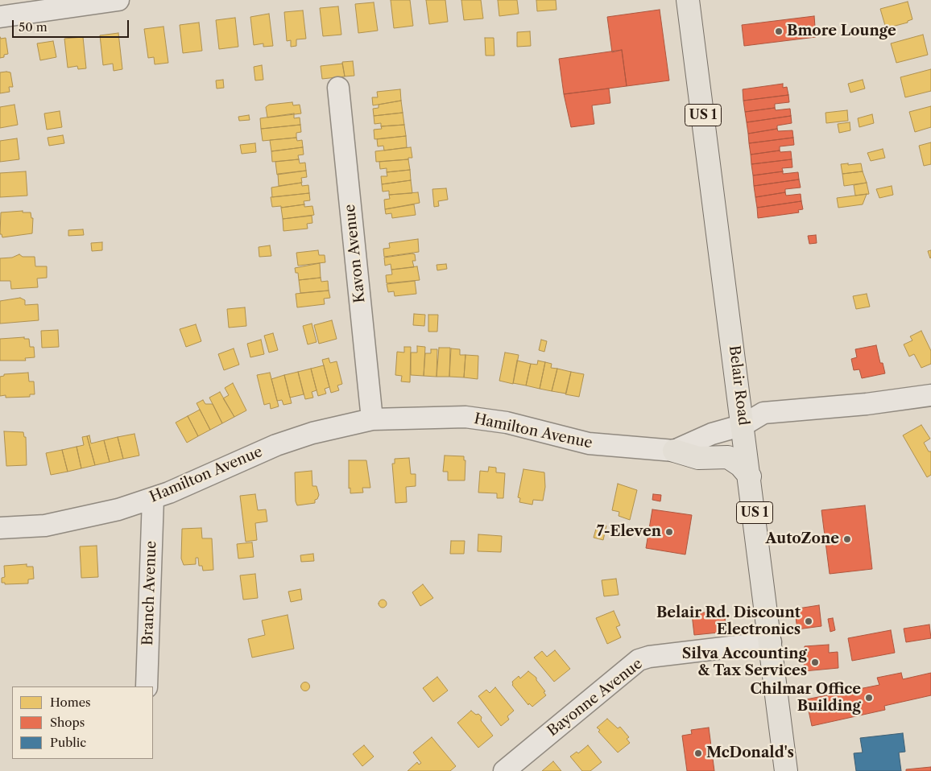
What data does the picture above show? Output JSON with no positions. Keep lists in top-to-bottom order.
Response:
{
  "streets": {
    "main road": ["US 1", "Belair Road"],
    "street": [
      "Kavon Avenue",
      "Hamilton Avenue",
      "Branch Avenue",
      "Bayonne Avenue"
    ]
  },
  "crossings": [
    ["Kavon Avenue", "Hamilton Avenue"],
    ["Belair Road", "Hamilton Avenue"],
    ["Belair Road", "Bayonne Avenue"],
    ["Hamilton Avenue", "Branch Avenue"]
  ],
  "places": [
    "Bmore Lounge",
    "7-Eleven",
    "AutoZone",
    "Belair Rd. Discount Electronics",
    "Silva Accounting & Tax Services",
    "Chilmar Office Building",
    "McDonald's"
  ],
  "legend": ["Homes", "Shops", "Public"],
  "scale_bar": "50 m"
}
